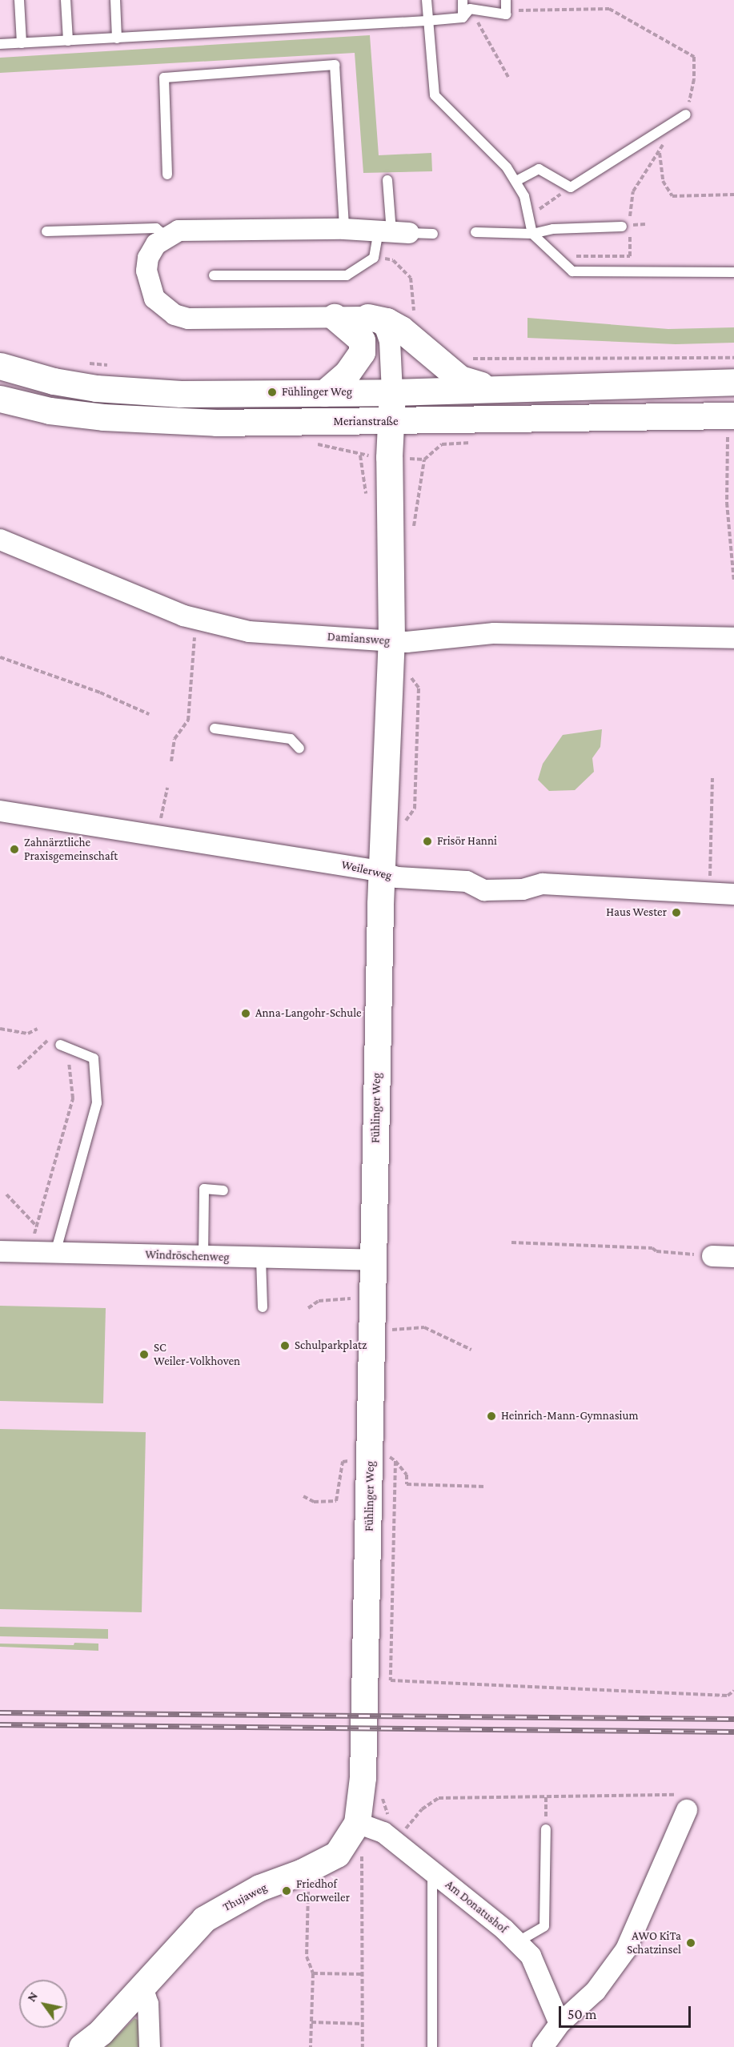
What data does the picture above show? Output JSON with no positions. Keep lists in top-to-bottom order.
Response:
{
  "streets": {
    "street": [
      "Merianstraße",
      "Damiansweg",
      "Weilerweg",
      "Fühlinger Weg",
      "Windröschenweg",
      "Thujaweg",
      "Am Donatushof"
    ]
  },
  "crossings": [
    ["Merianstraße", "Fühlinger Weg"],
    ["Damiansweg", "Fühlinger Weg"],
    ["Weilerweg", "Fühlinger Weg"],
    ["Fühlinger Weg", "Windröschenweg"],
    ["Fühlinger Weg", "Thujaweg"],
    ["Fühlinger Weg", "Am Donatushof"],
    ["Thujaweg", "Am Donatushof"]
  ],
  "places": [
    "Fühlinger Weg",
    "Frisör Hanni",
    "Zahnärztliche Praxisgemeinschaft",
    "Haus Wester",
    "Anna-Langohr-Schule",
    "Schulparkplatz",
    "SC Weiler-Volkhoven",
    "Heinrich-Mann-Gymnasium",
    "Friedhof Chorweiler",
    "AWO KiTa Schatzinsel"
  ],
  "scale_bar": "50 m",
  "north": "top left"
}
